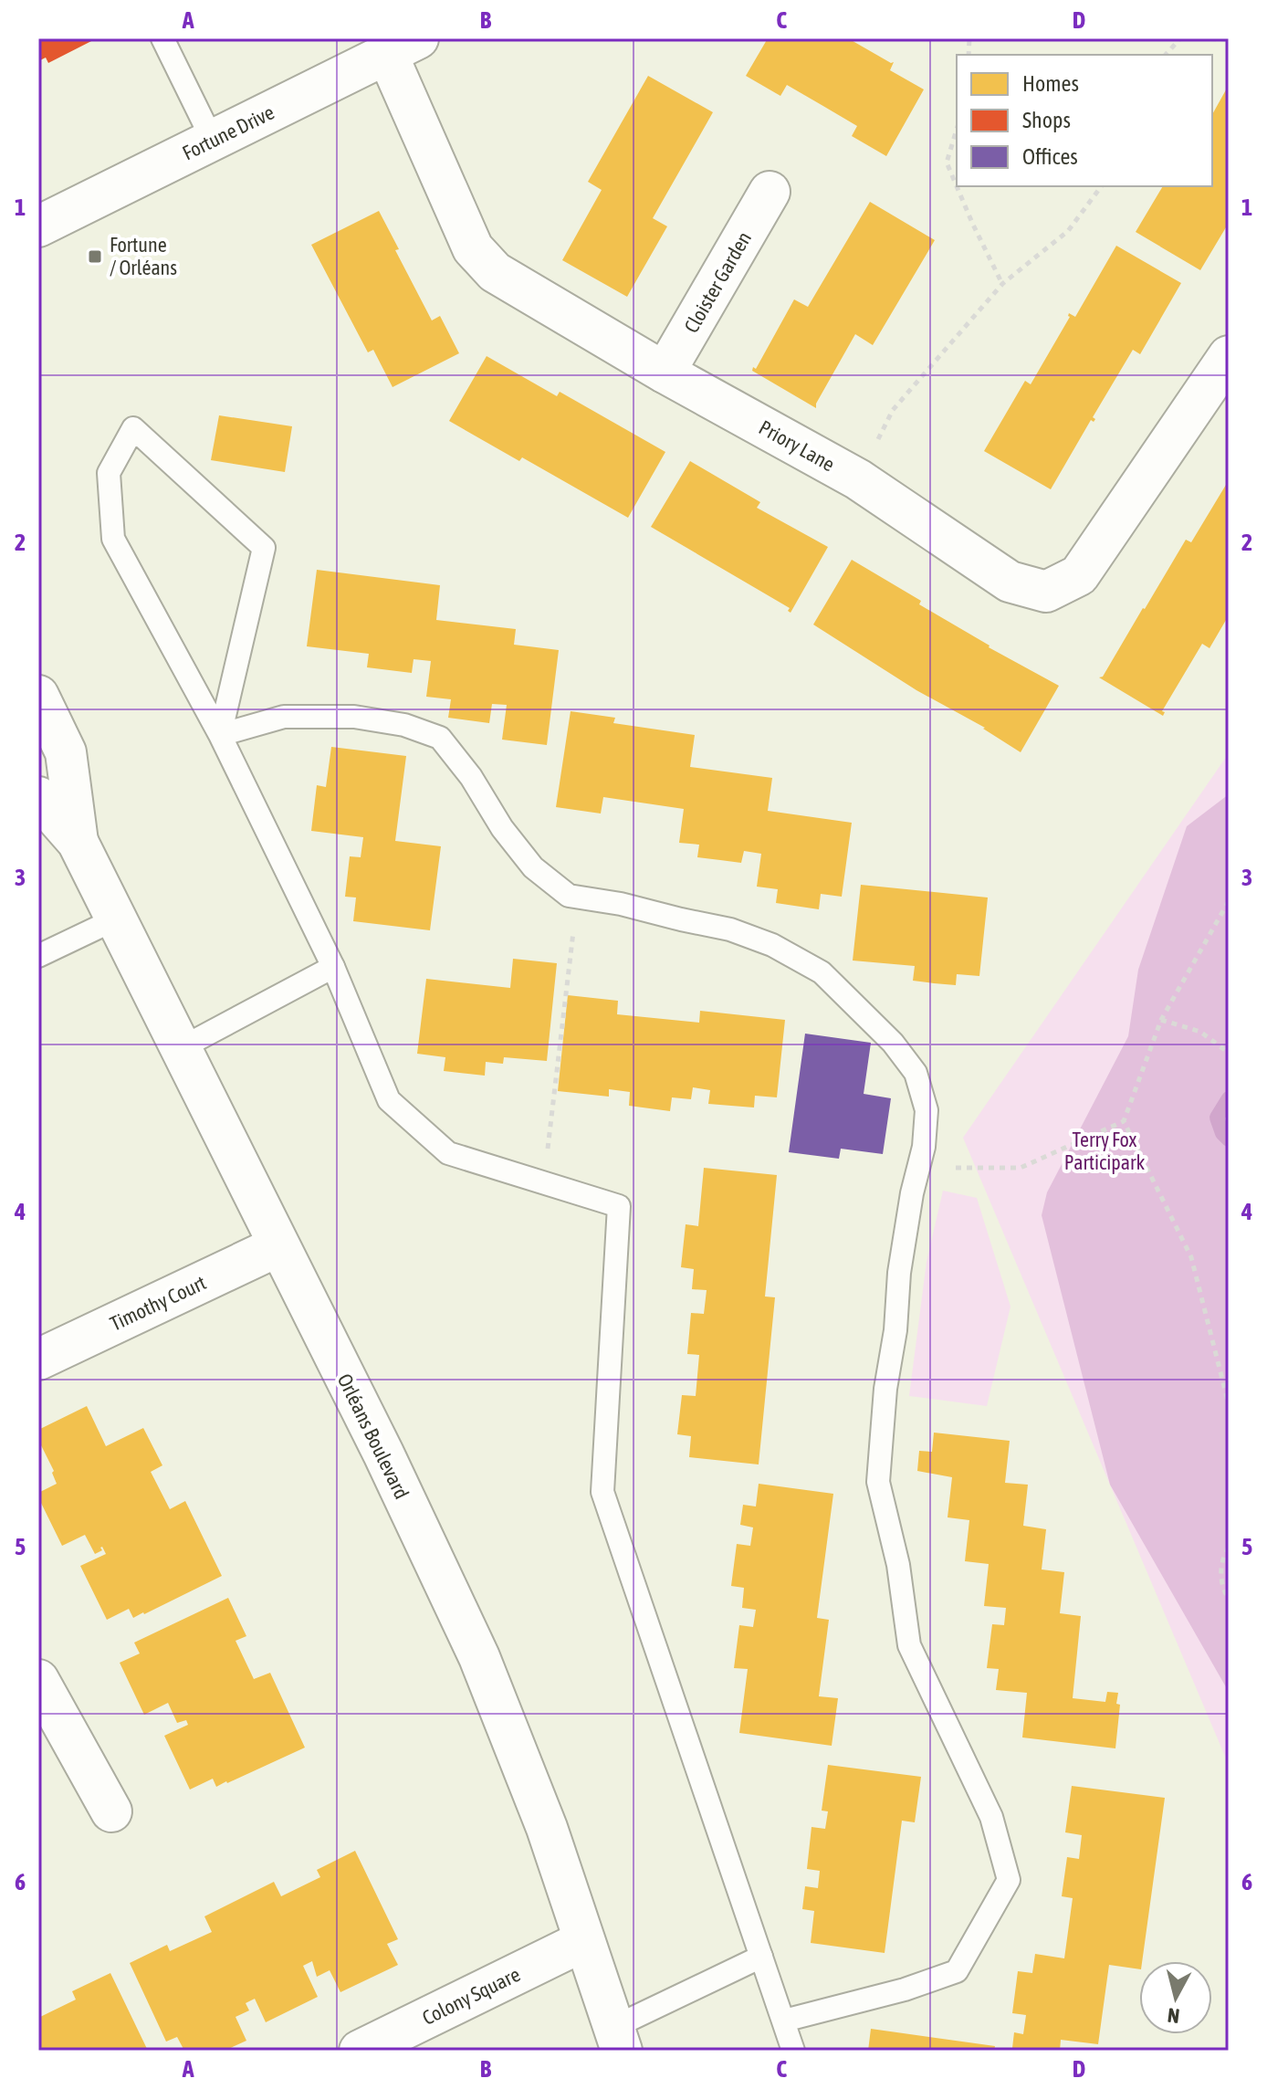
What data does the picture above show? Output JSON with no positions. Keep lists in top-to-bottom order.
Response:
{
  "streets": {
    "street": [
      "Fortune Drive",
      "Cloister Garden",
      "Priory Lane",
      "Timothy Court",
      "Orléans Boulevard",
      "Colony Square"
    ]
  },
  "crossings": [
    ["Fortune Drive", "Priory Lane"],
    ["Cloister Garden", "Priory Lane"],
    ["Timothy Court", "Orléans Boulevard"],
    ["Orléans Boulevard", "Colony Square"]
  ],
  "parks": ["Terry Fox Participark"],
  "places": {
    "transit": ["Fortune / Orléans"]
  },
  "legend": ["Homes", "Shops", "Offices"],
  "north": "bottom",
  "grid": {
    "columns": [
      "A",
      "B",
      "C",
      "D"
    ],
    "rows": [
      "1",
      "2",
      "3",
      "4",
      "5",
      "6"
    ]
  }
}
